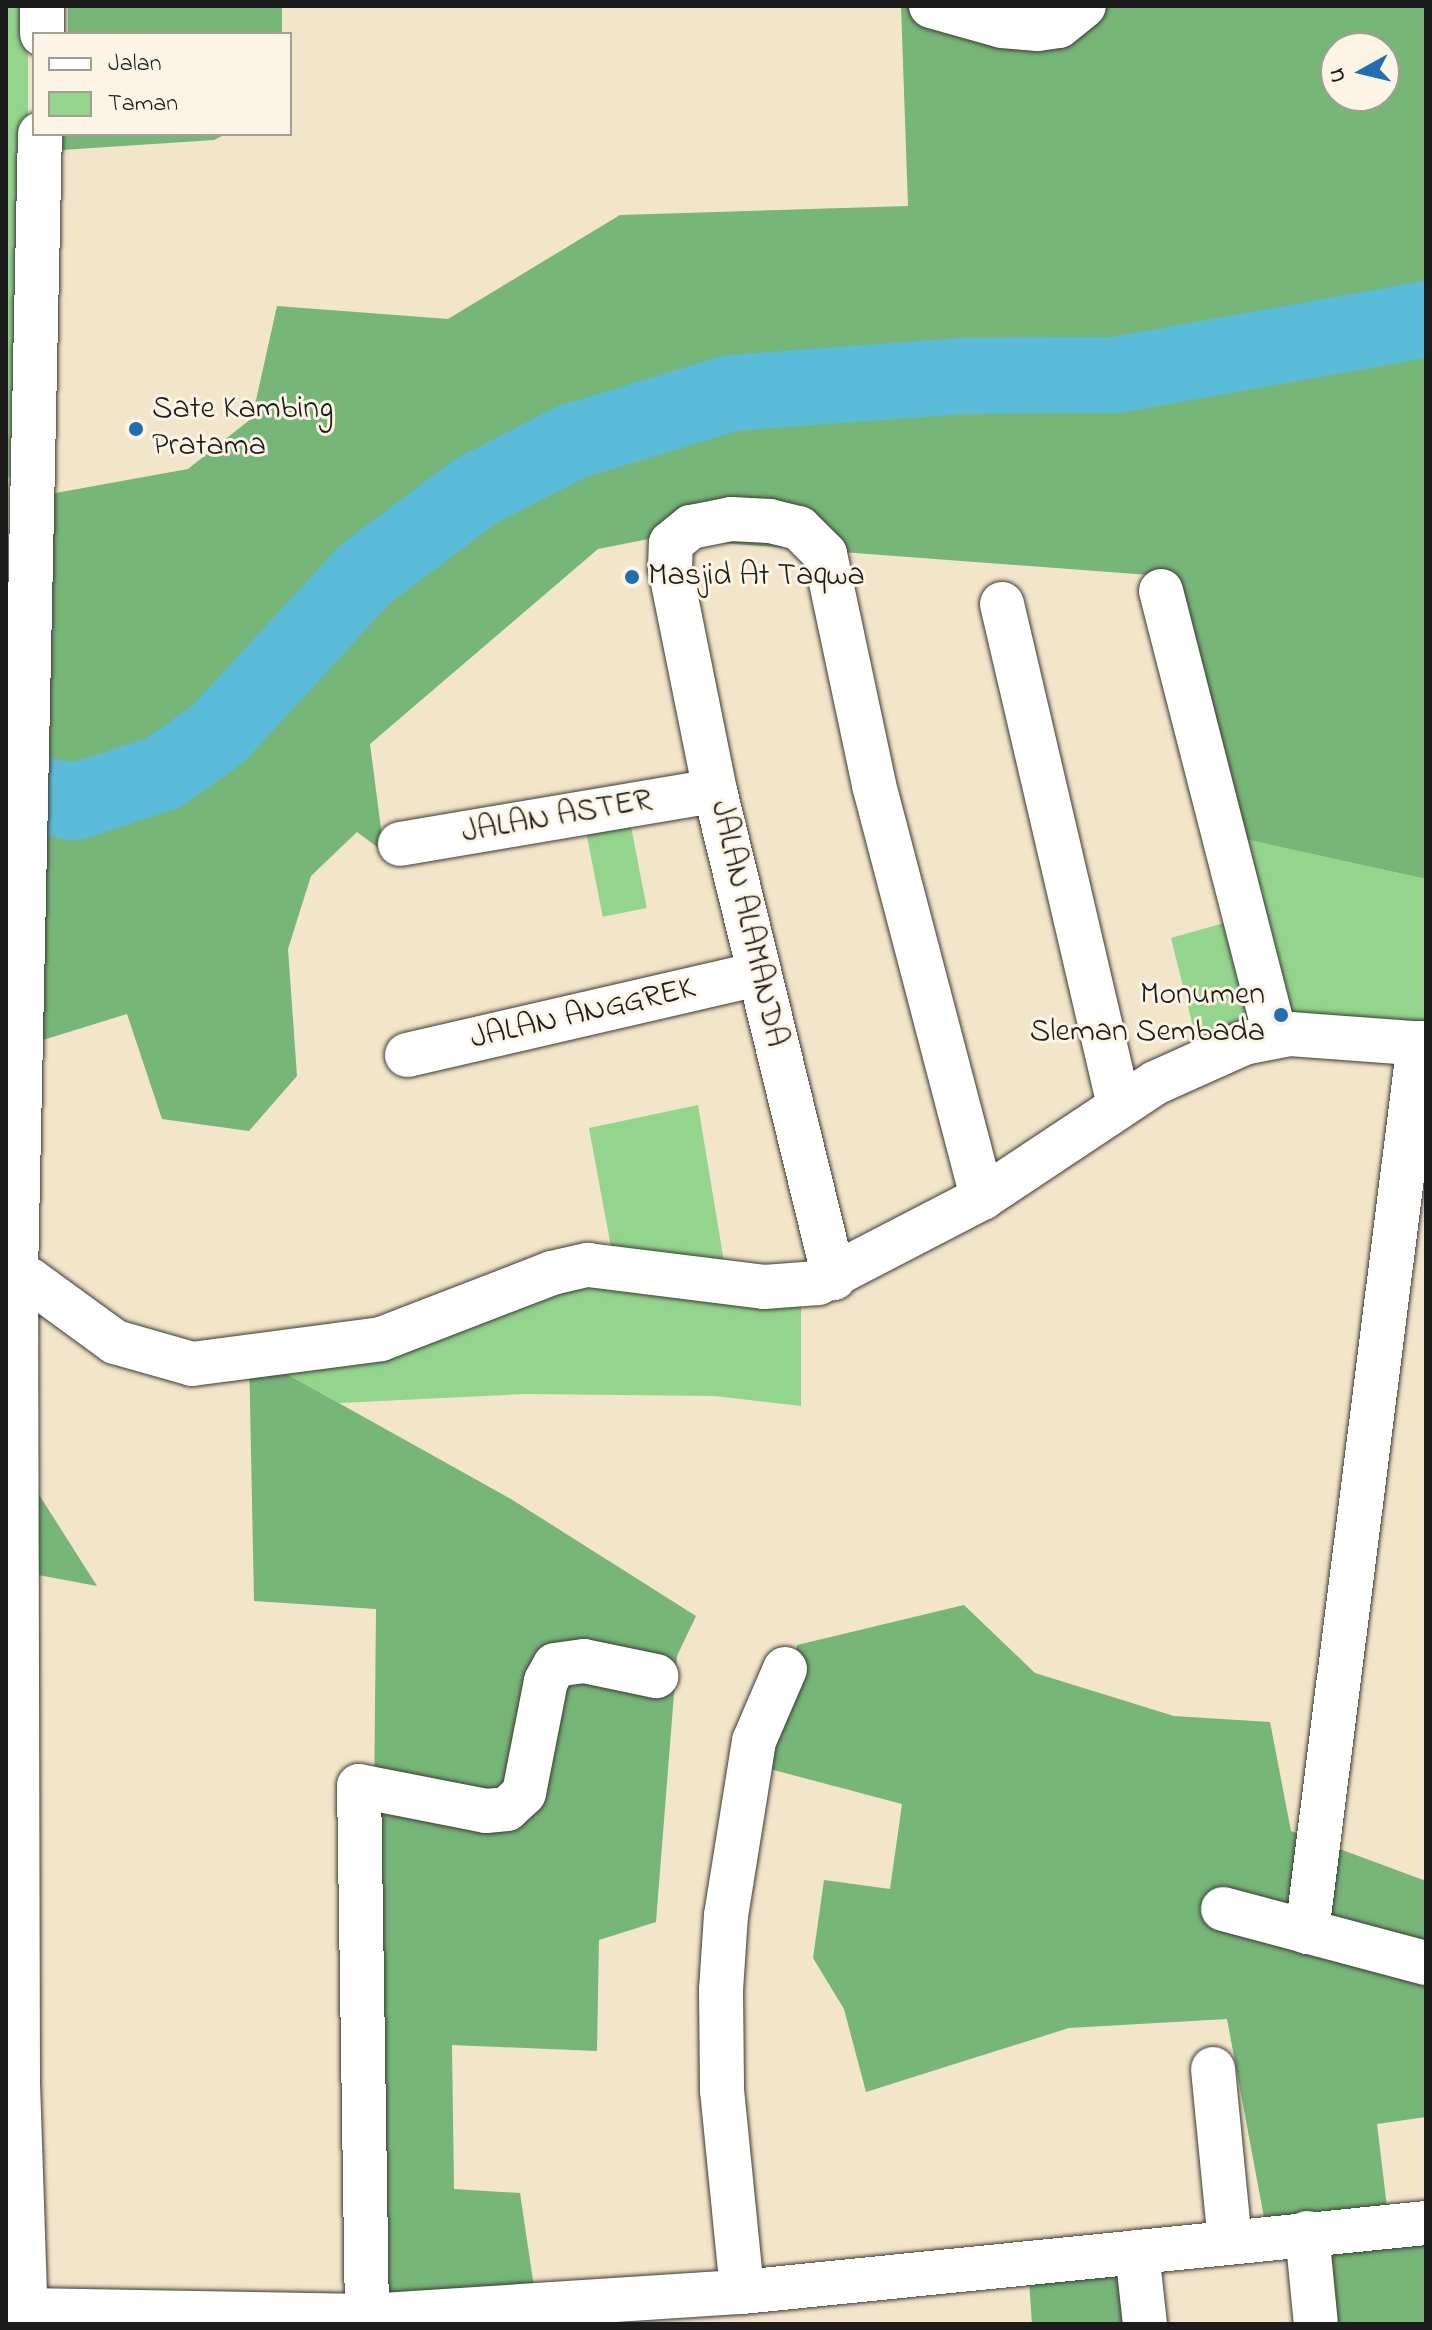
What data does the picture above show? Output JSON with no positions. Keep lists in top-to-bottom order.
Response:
{
  "streets": {
    "street": ["JALAN ASTER", "JALAN ALAMANDA", "JALAN ANGGREK"]
  },
  "crossings": [
    ["JALAN ASTER", "JALAN ALAMANDA"],
    ["JALAN ALAMANDA", "JALAN ANGGREK"]
  ],
  "places": ["Sate Kambing Pratama", "Masjid At Taqwa", "Monumen Sleman Sembada"],
  "legend": ["Jalan", "Taman"],
  "north": "left"
}
